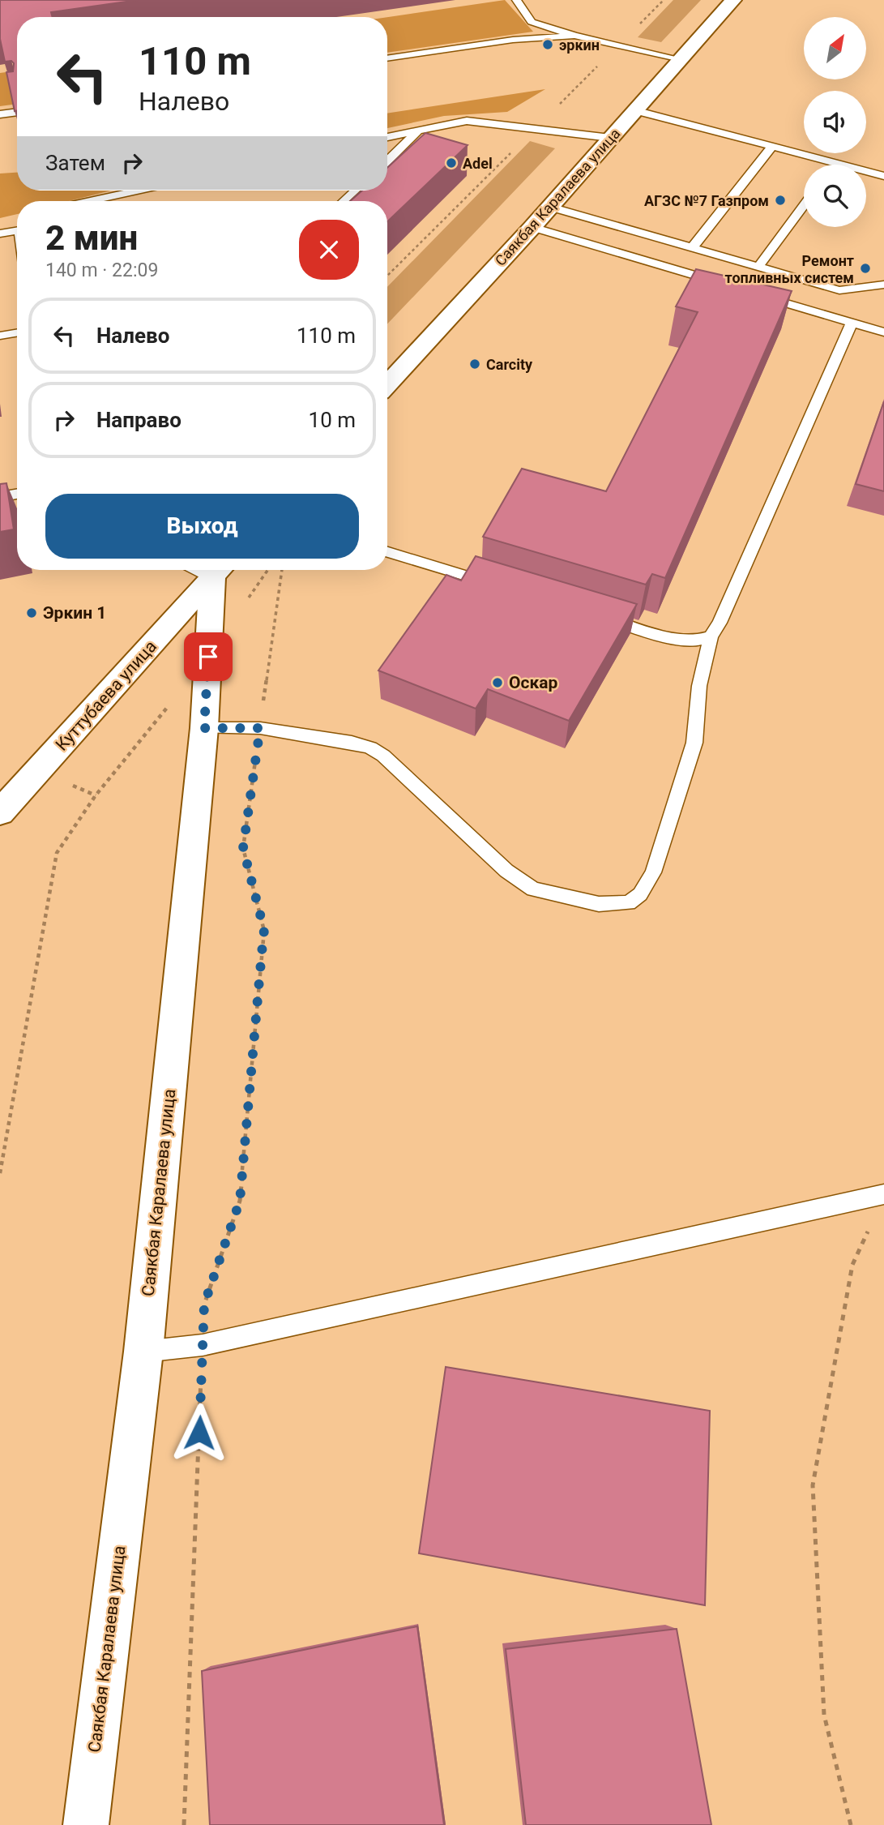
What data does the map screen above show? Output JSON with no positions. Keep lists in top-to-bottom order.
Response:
{
  "streets": {
    "main road": ["Саякбая Каралаева улица", "Куттубаева улица"]
  },
  "places": [
    "эркин",
    "Adel",
    "АГЗС №7 Газпром",
    "Ремонт топливных систем",
    "Carcity",
    "Эркин 1",
    "Оскар"
  ],
  "north": "top right",
  "page": {
    "turn": ["110 m", "Налево"],
    "then": "Затем",
    "heading": ["2 мин", "140 m · 22:09"],
    "list": [
      {
        "name": "Налево",
        "value": "110 m"
      },
      {
        "name": "Направо",
        "value": "10 m"
      }
    ],
    "buttons": "Выход"
  }
}
